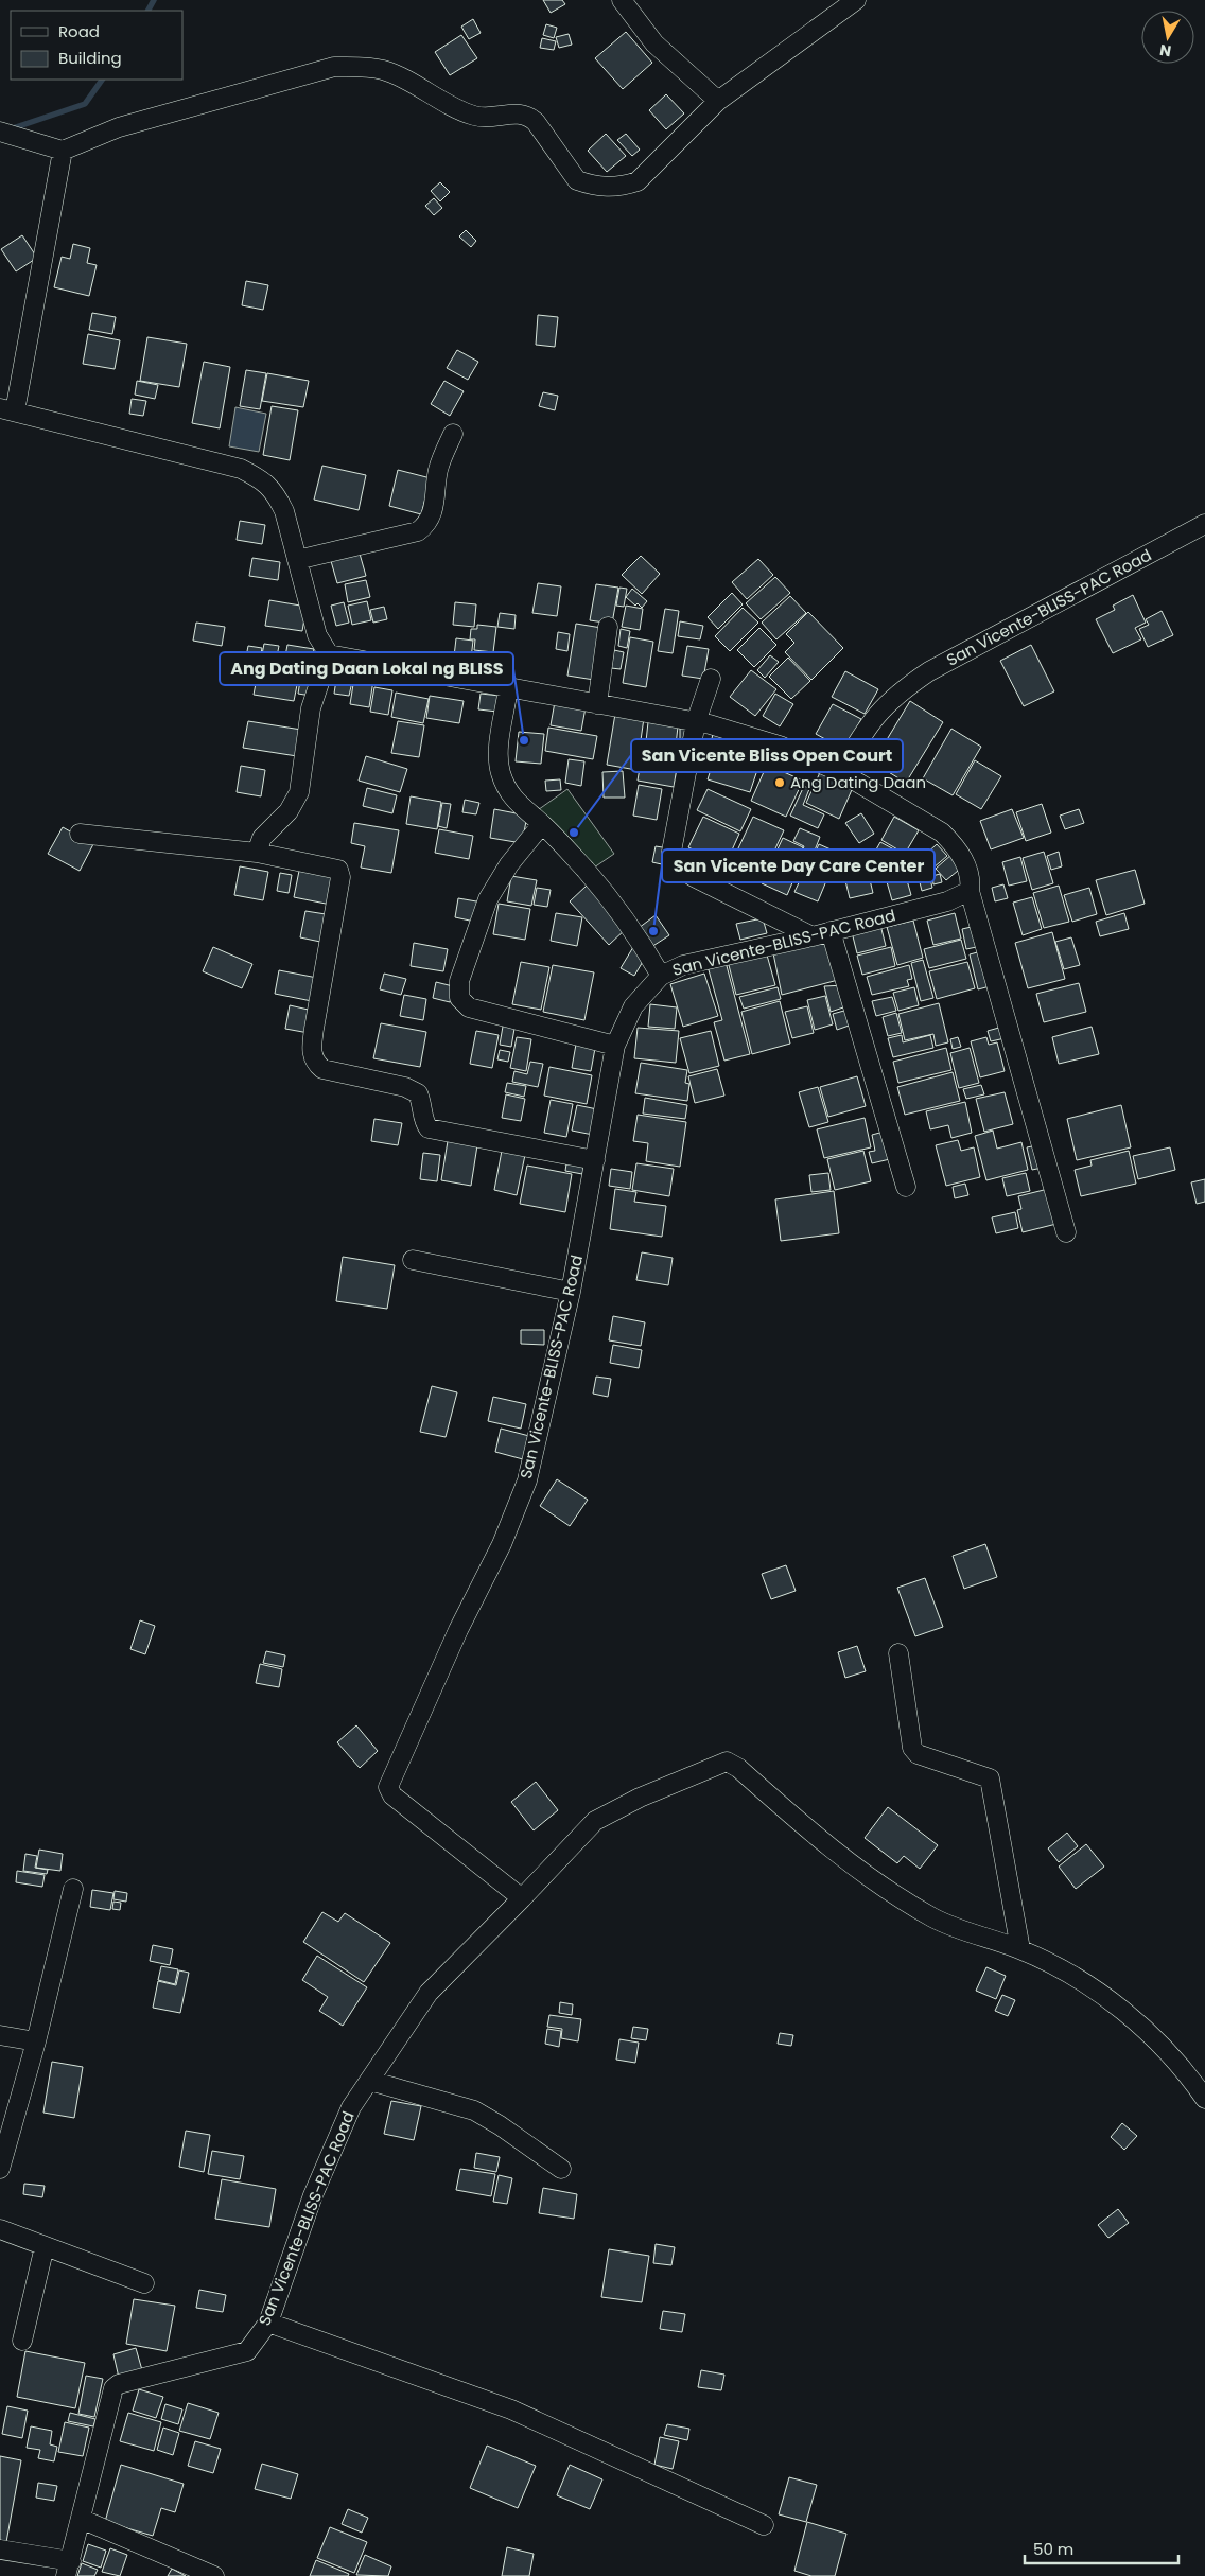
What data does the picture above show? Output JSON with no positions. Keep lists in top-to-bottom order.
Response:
{
  "streets": {
    "street": ["San Vicente-BLISS-PAC Road"]
  },
  "places": [
    "Ang Dating Daan Lokal ng BLISS",
    "Ang Dating Daan",
    "San Vicente Bliss Open Court",
    "San Vicente Day Care Center"
  ],
  "legend": ["Road", "Building"],
  "scale_bar": "50 m",
  "north": "bottom"
}
